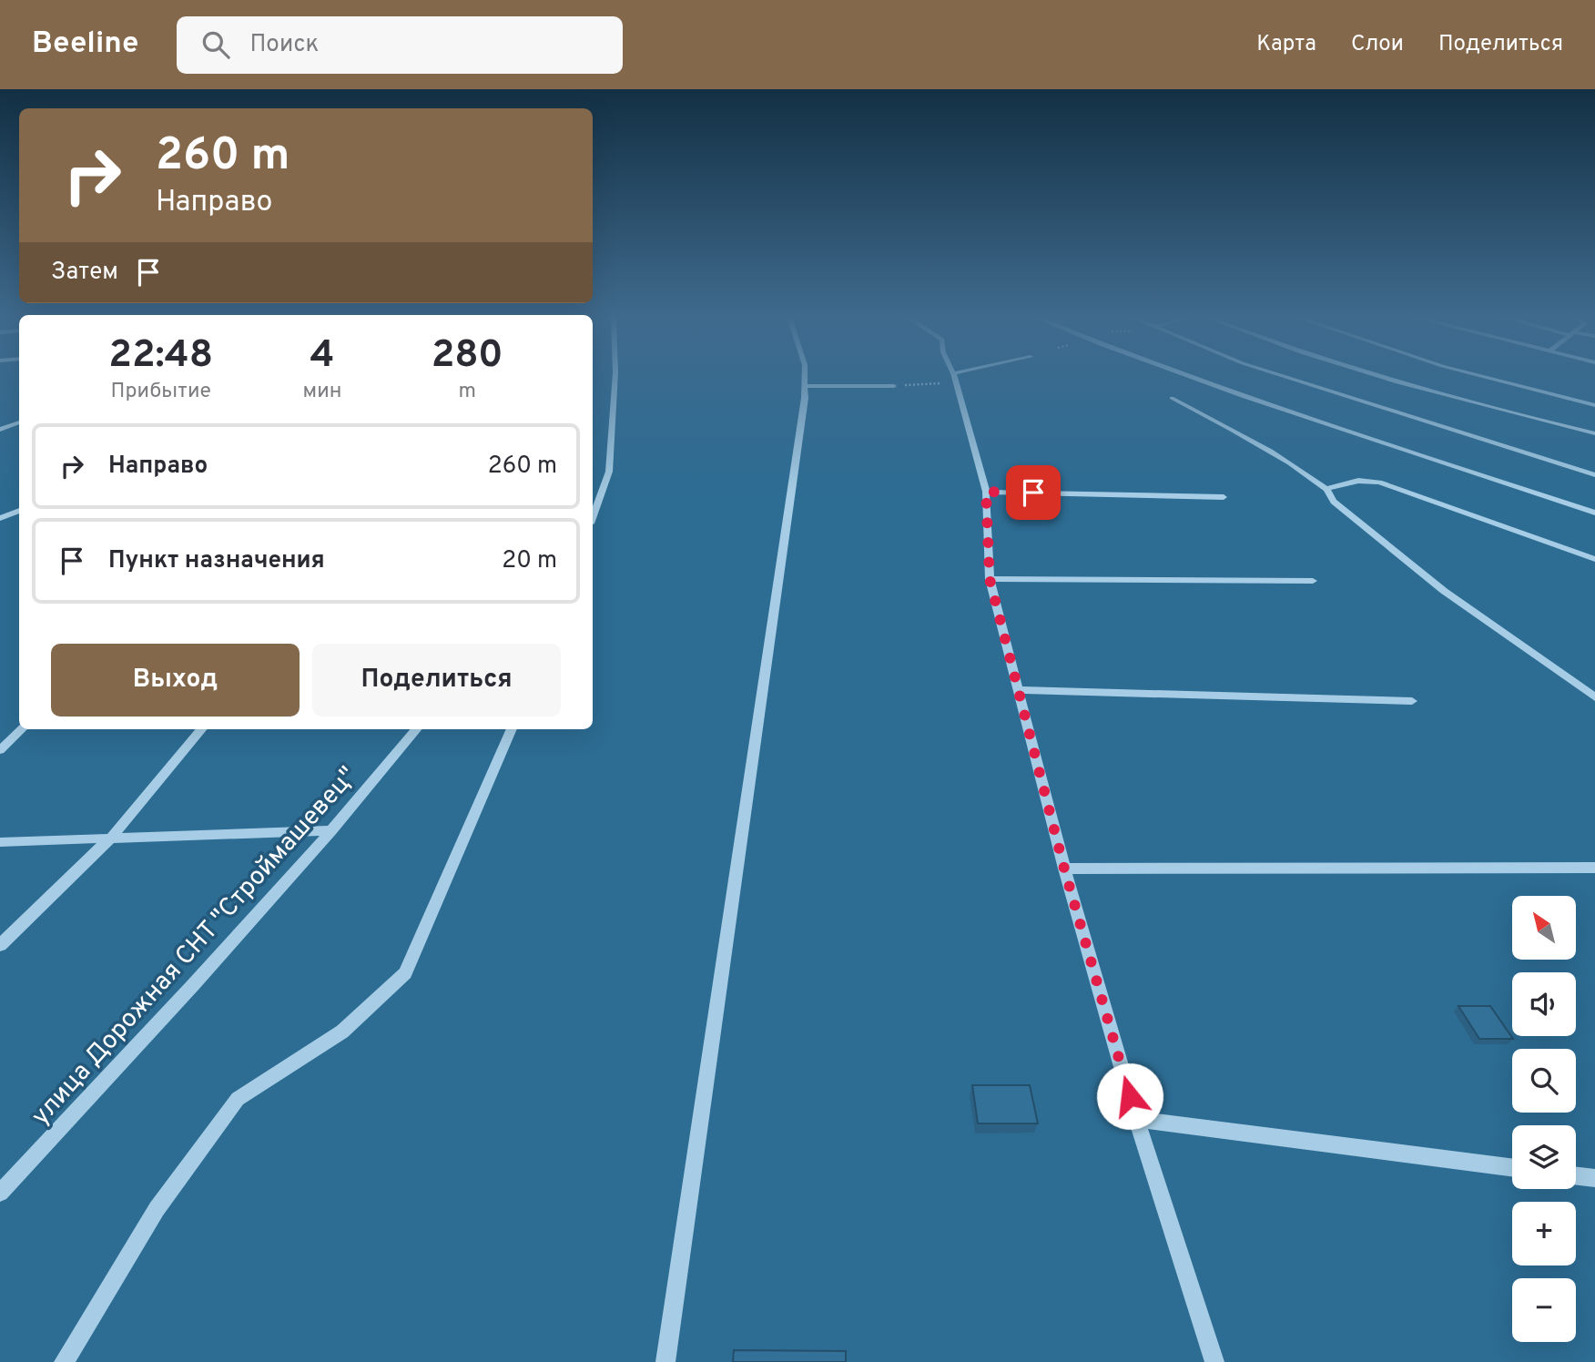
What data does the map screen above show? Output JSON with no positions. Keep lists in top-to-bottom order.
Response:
{
  "streets": {
    "street": ["улица Дорожная СНТ \"Строймашевец\""]
  },
  "north": "top left",
  "page": {
    "header": "Beeline",
    "search": "Поиск",
    "nav": ["Карта", "Слои", "Поделиться"],
    "turn": ["260 m", "Направо"],
    "then": "Затем",
    "eta": [
      "22:48",
      "Прибытие",
      "4",
      "мин",
      "280",
      "m"
    ],
    "list": [
      {
        "name": "Направо",
        "value": "260 m"
      },
      {
        "name": "Пункт назначения",
        "value": "20 m"
      }
    ],
    "buttons": ["Выход", "Поделиться"],
    "map_buttons": ["+", "−"]
  }
}
